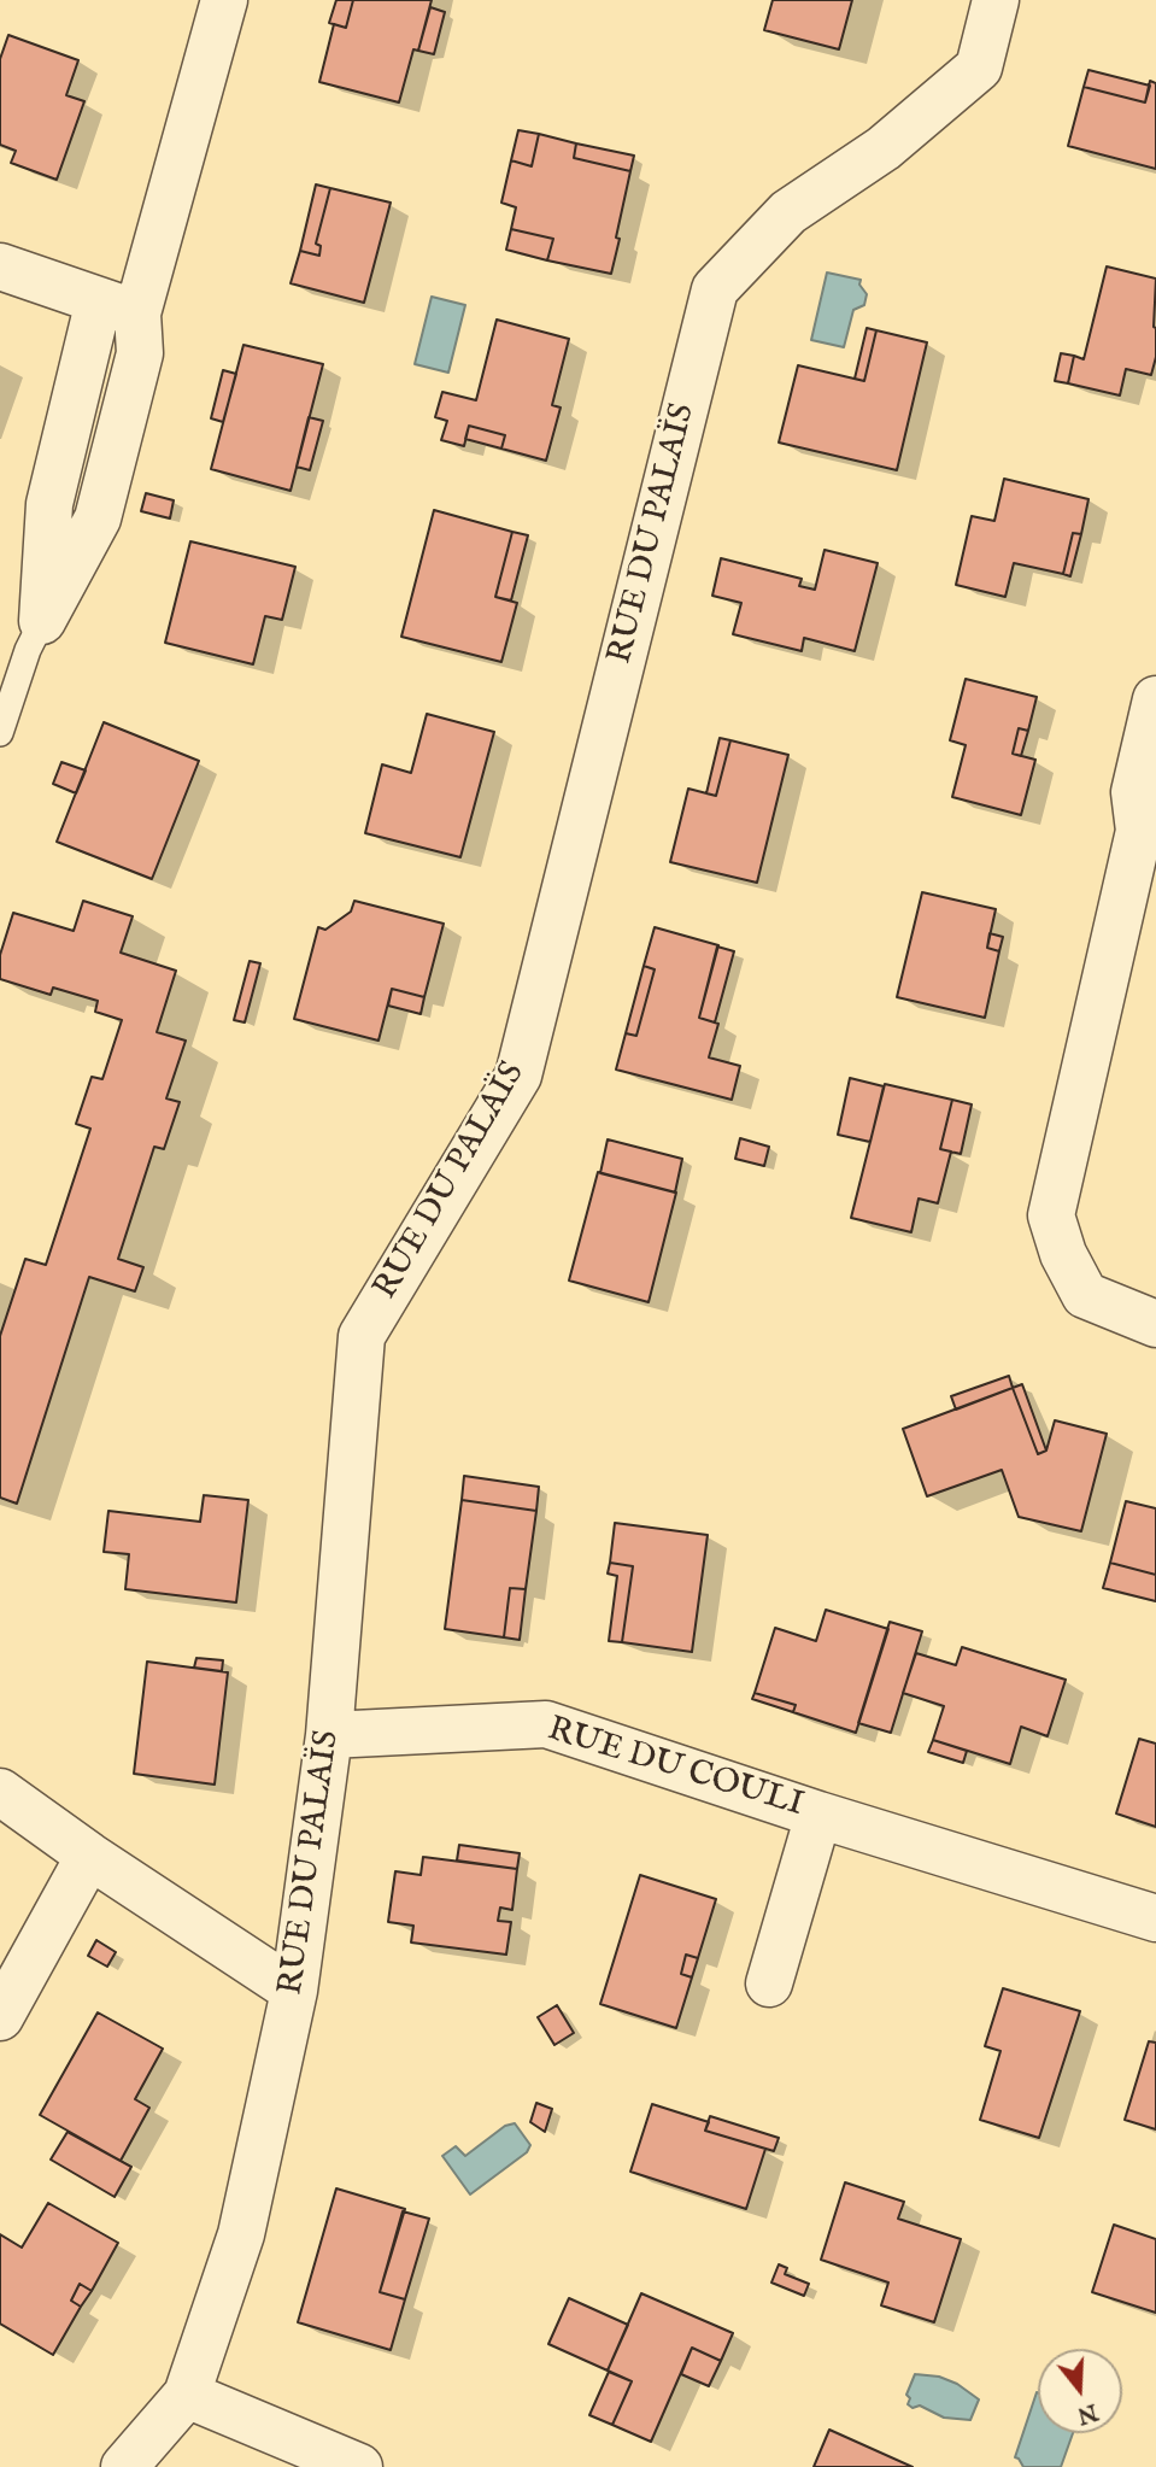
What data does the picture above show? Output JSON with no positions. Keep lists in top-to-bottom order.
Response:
{
  "streets": {
    "street": ["RUE DU PALAÏS", "RUE DU COULI"]
  },
  "crossings": [
    ["RUE DU PALAÏS", "RUE DU COULI"]
  ],
  "north": "bottom"
}
